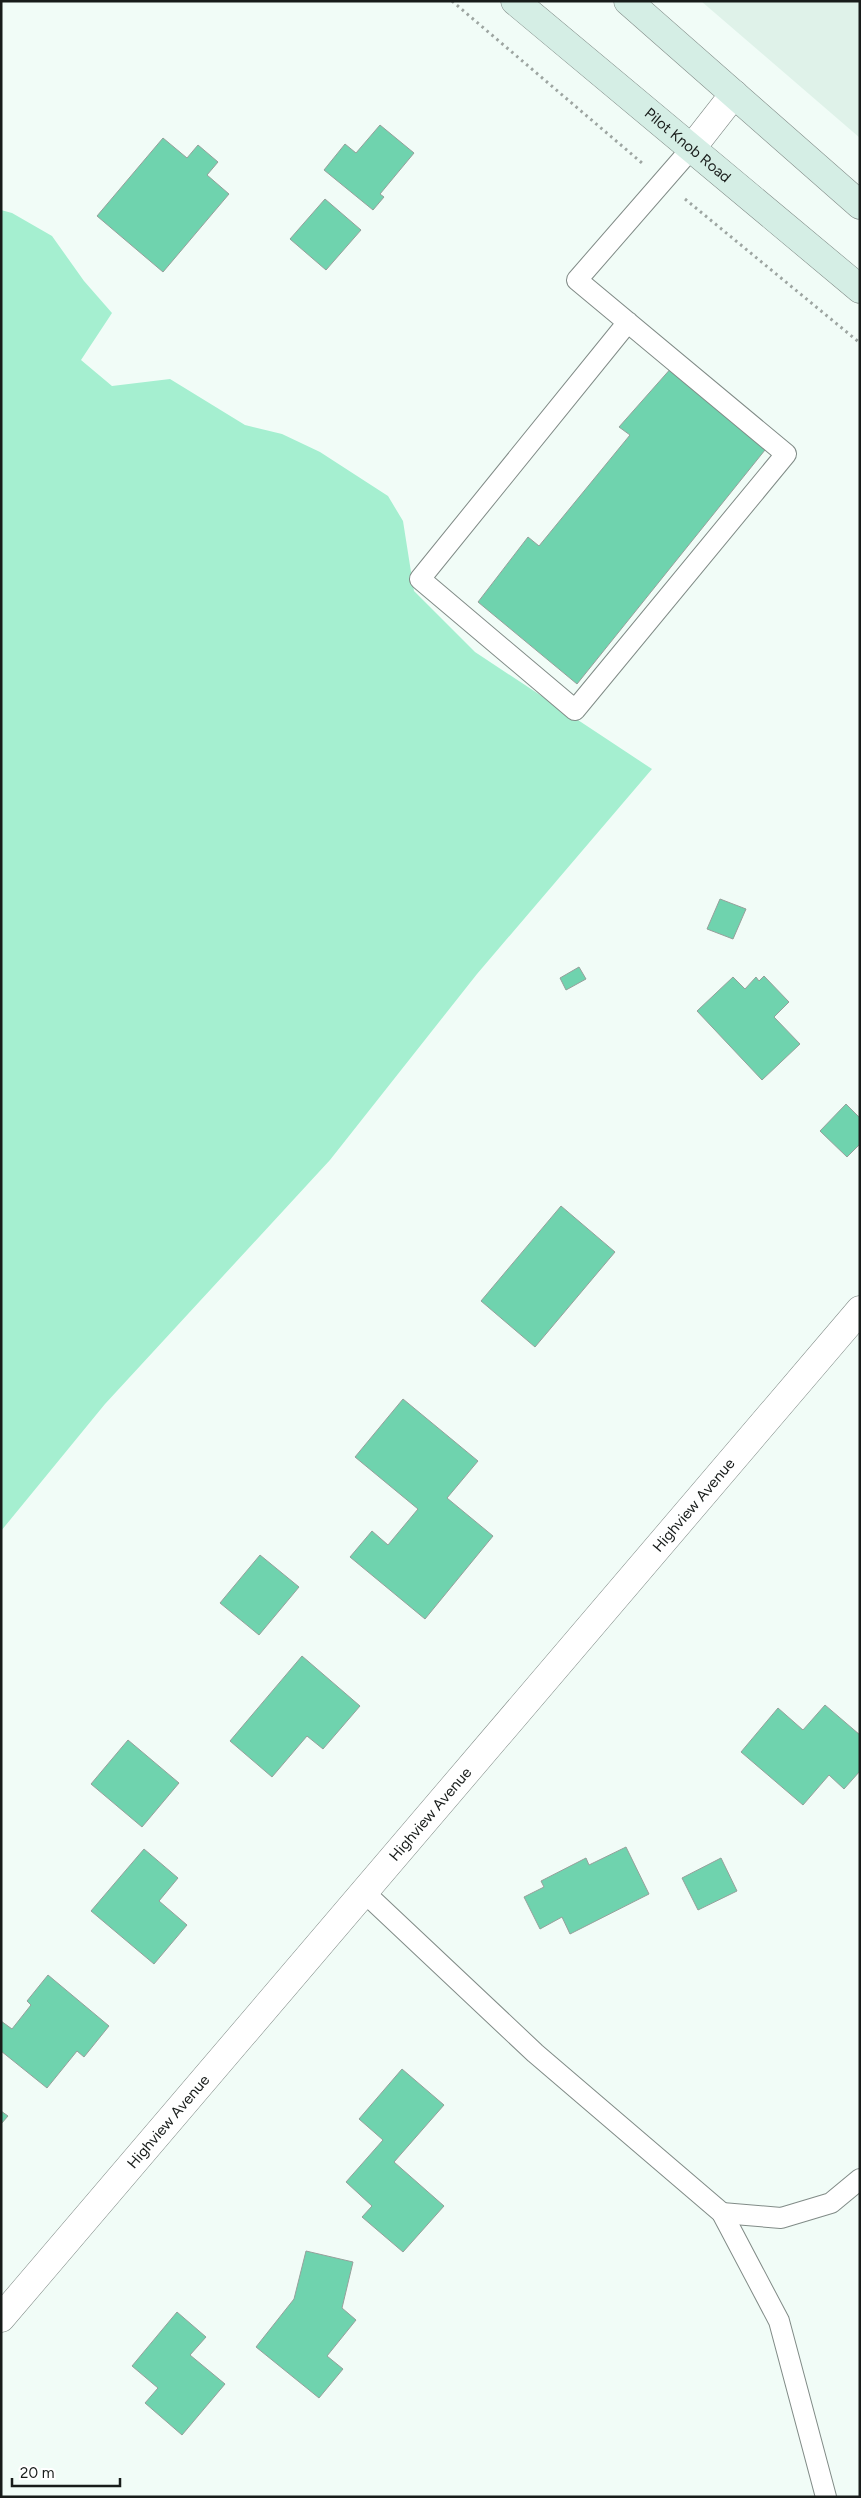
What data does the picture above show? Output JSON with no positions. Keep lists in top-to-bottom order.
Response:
{
  "streets": {
    "main road": ["Pilot Knob Road"],
    "street": ["Highview Avenue"]
  },
  "scale_bar": "20 m"
}
